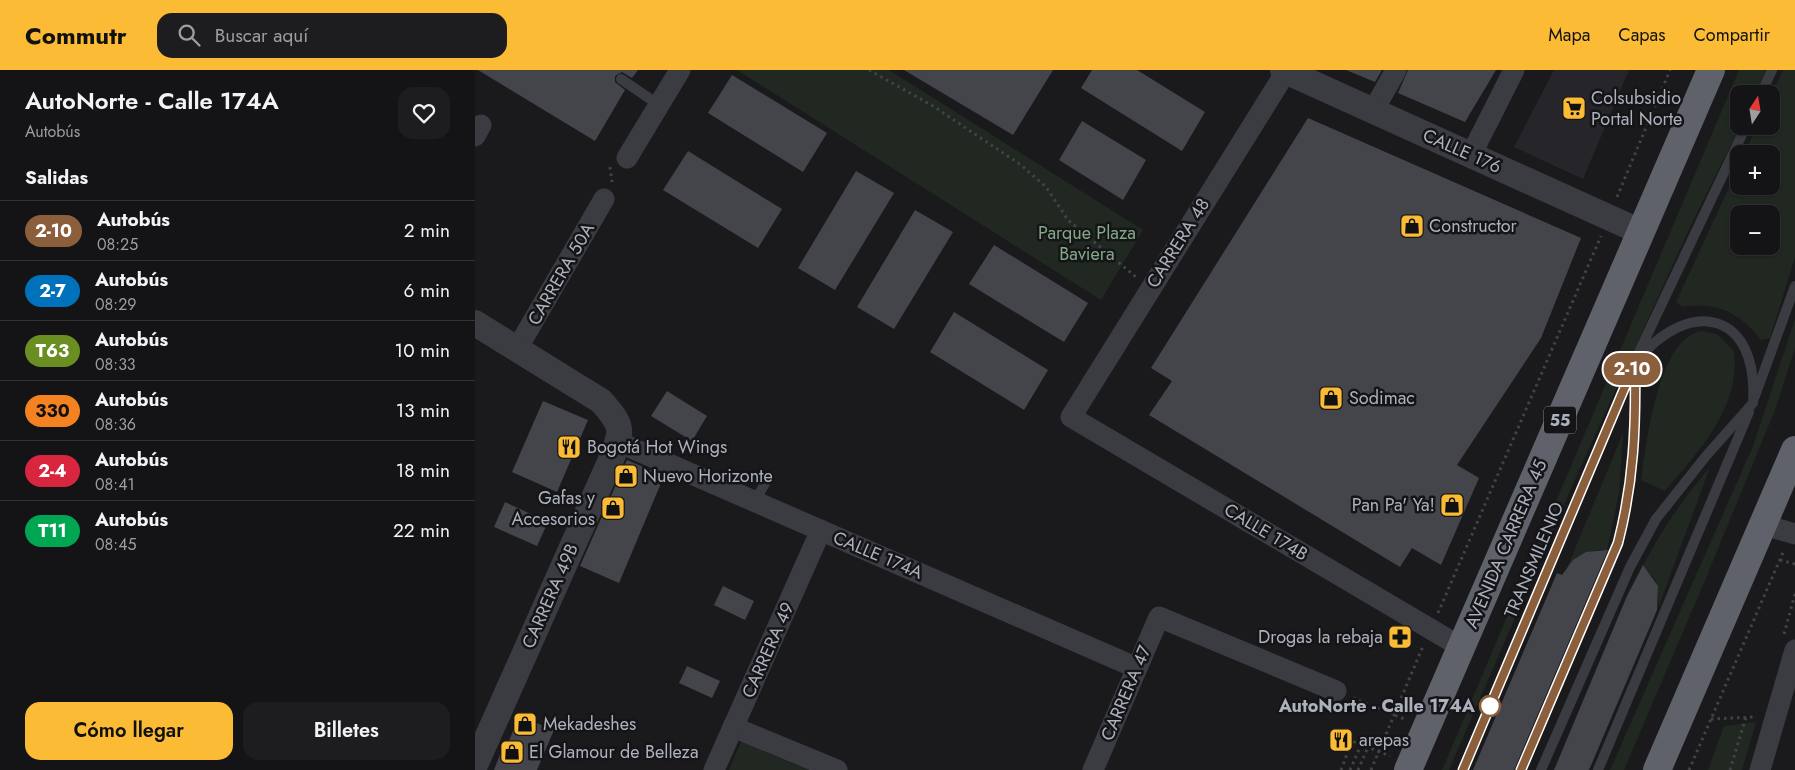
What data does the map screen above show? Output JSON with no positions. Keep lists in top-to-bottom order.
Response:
{
  "streets": {
    "highway": ["55", "AVENIDA CARRERA 45"],
    "street": [
      "CALLE 176",
      "CARRERA 48",
      "CARRERA 50A",
      "CALLE 174B",
      "CALLE 174A",
      "CARRERA 49B",
      "CARRERA 49",
      "CARRERA 47"
    ],
    "lane": ["TRANSMILENIO"]
  },
  "crossings": [
    ["CALLE 176", "CARRERA 48"],
    ["CALLE 176", "AVENIDA CARRERA 45"],
    ["CARRERA 48", "CALLE 174B"],
    ["CARRERA 50A", "CALLE 174A"],
    ["CALLE 174B", "AVENIDA CARRERA 45"],
    ["CALLE 174A", "CARRERA 49B"],
    ["CALLE 174A", "CARRERA 49"],
    ["CALLE 174A", "CARRERA 47"]
  ],
  "parks": ["Parque Plaza Baviera"],
  "places": {
    "supermarket": ["Colsubsidio Portal Norte"],
    "shop": [
      "Constructor",
      "Sodimac",
      "Nuevo Horizonte",
      "Pan Pa' Ya!",
      "Gafas y Accesorios",
      "Mekadeshes",
      "El Glamour de Belleza"
    ],
    "restaurant": ["Bogotá Hot Wings", "arepas"],
    "pharmacy": ["Drogas la rebaja"],
    "other": ["AutoNorte - Calle 174A"]
  },
  "lines": ["bus line 2-10"],
  "north": "top",
  "page": {
    "header": "Commutr",
    "search": "Buscar aquí",
    "nav": ["Mapa", "Capas", "Compartir"],
    "heading": [
      ["AutoNorte - Calle 174A", "Autobús"],
      "Salidas"
    ],
    "on_map": "2-10",
    "map_buttons": ["+", "−"],
    "list": [
      {
        "mark": "2-10",
        "name": "Autobús",
        "note": "08:25",
        "value": "2 min"
      },
      {
        "mark": "2-7",
        "name": "Autobús",
        "note": "08:29",
        "value": "6 min"
      },
      {
        "mark": "T63",
        "name": "Autobús",
        "note": "08:33",
        "value": "10 min"
      },
      {
        "mark": "330",
        "name": "Autobús",
        "note": "08:36",
        "value": "13 min"
      },
      {
        "mark": "2-4",
        "name": "Autobús",
        "note": "08:41",
        "value": "18 min"
      },
      {
        "mark": "T11",
        "name": "Autobús",
        "note": "08:45",
        "value": "22 min"
      }
    ],
    "buttons": ["Cómo llegar", "Billetes"]
  }
}
